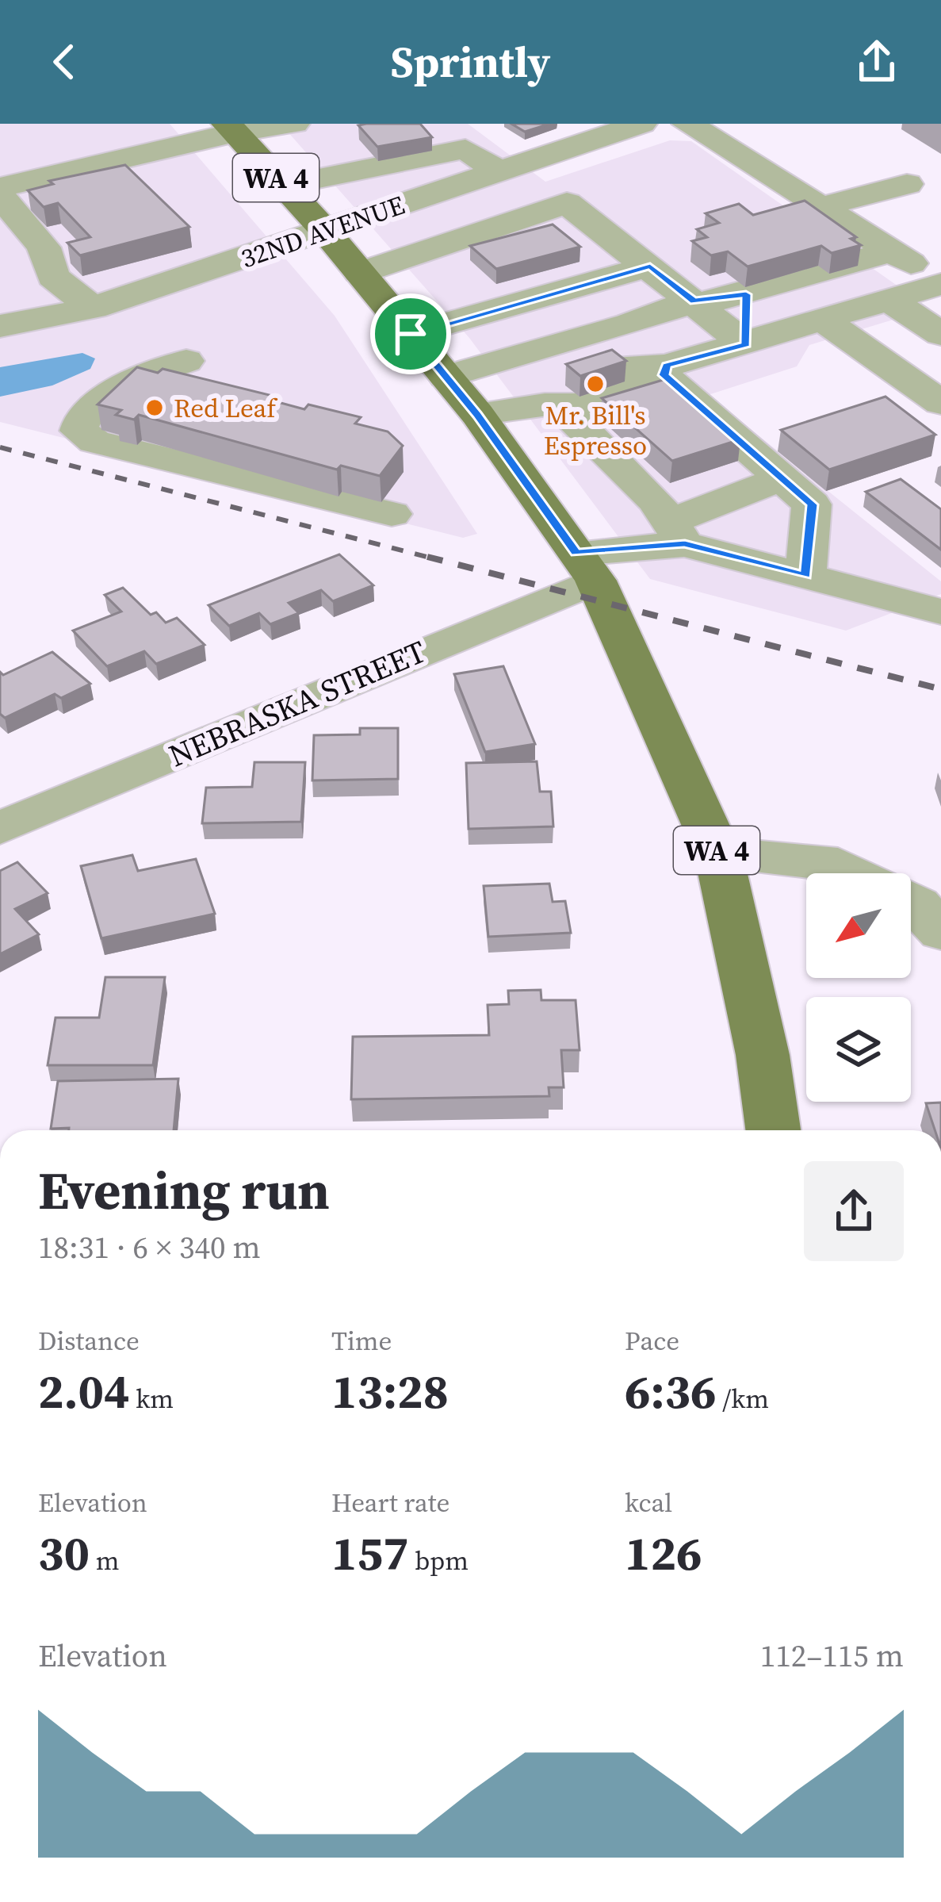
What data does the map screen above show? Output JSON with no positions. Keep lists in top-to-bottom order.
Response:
{
  "streets": {
    "main road": ["WA 4"],
    "street": ["32ND AVENUE", "NEBRASKA STREET"]
  },
  "crossings": [
    ["WA 4", "32ND AVENUE"],
    ["WA 4", "NEBRASKA STREET"]
  ],
  "places": ["Mr. Bill's Espresso", "Red Leaf"],
  "north": "bottom left",
  "page": {
    "header": "Sprintly",
    "heading": ["Evening run", "18:31 · 6 × 340 m"],
    "stats": [
      ["Distance", "2.04 km"],
      ["Time", "13:28"],
      ["Pace", "6:36 /km"],
      ["Elevation", "30 m"],
      ["Heart rate", "157 bpm"],
      ["kcal", "126"]
    ],
    "chart": ["Elevation", "112–115 m"]
  }
}
